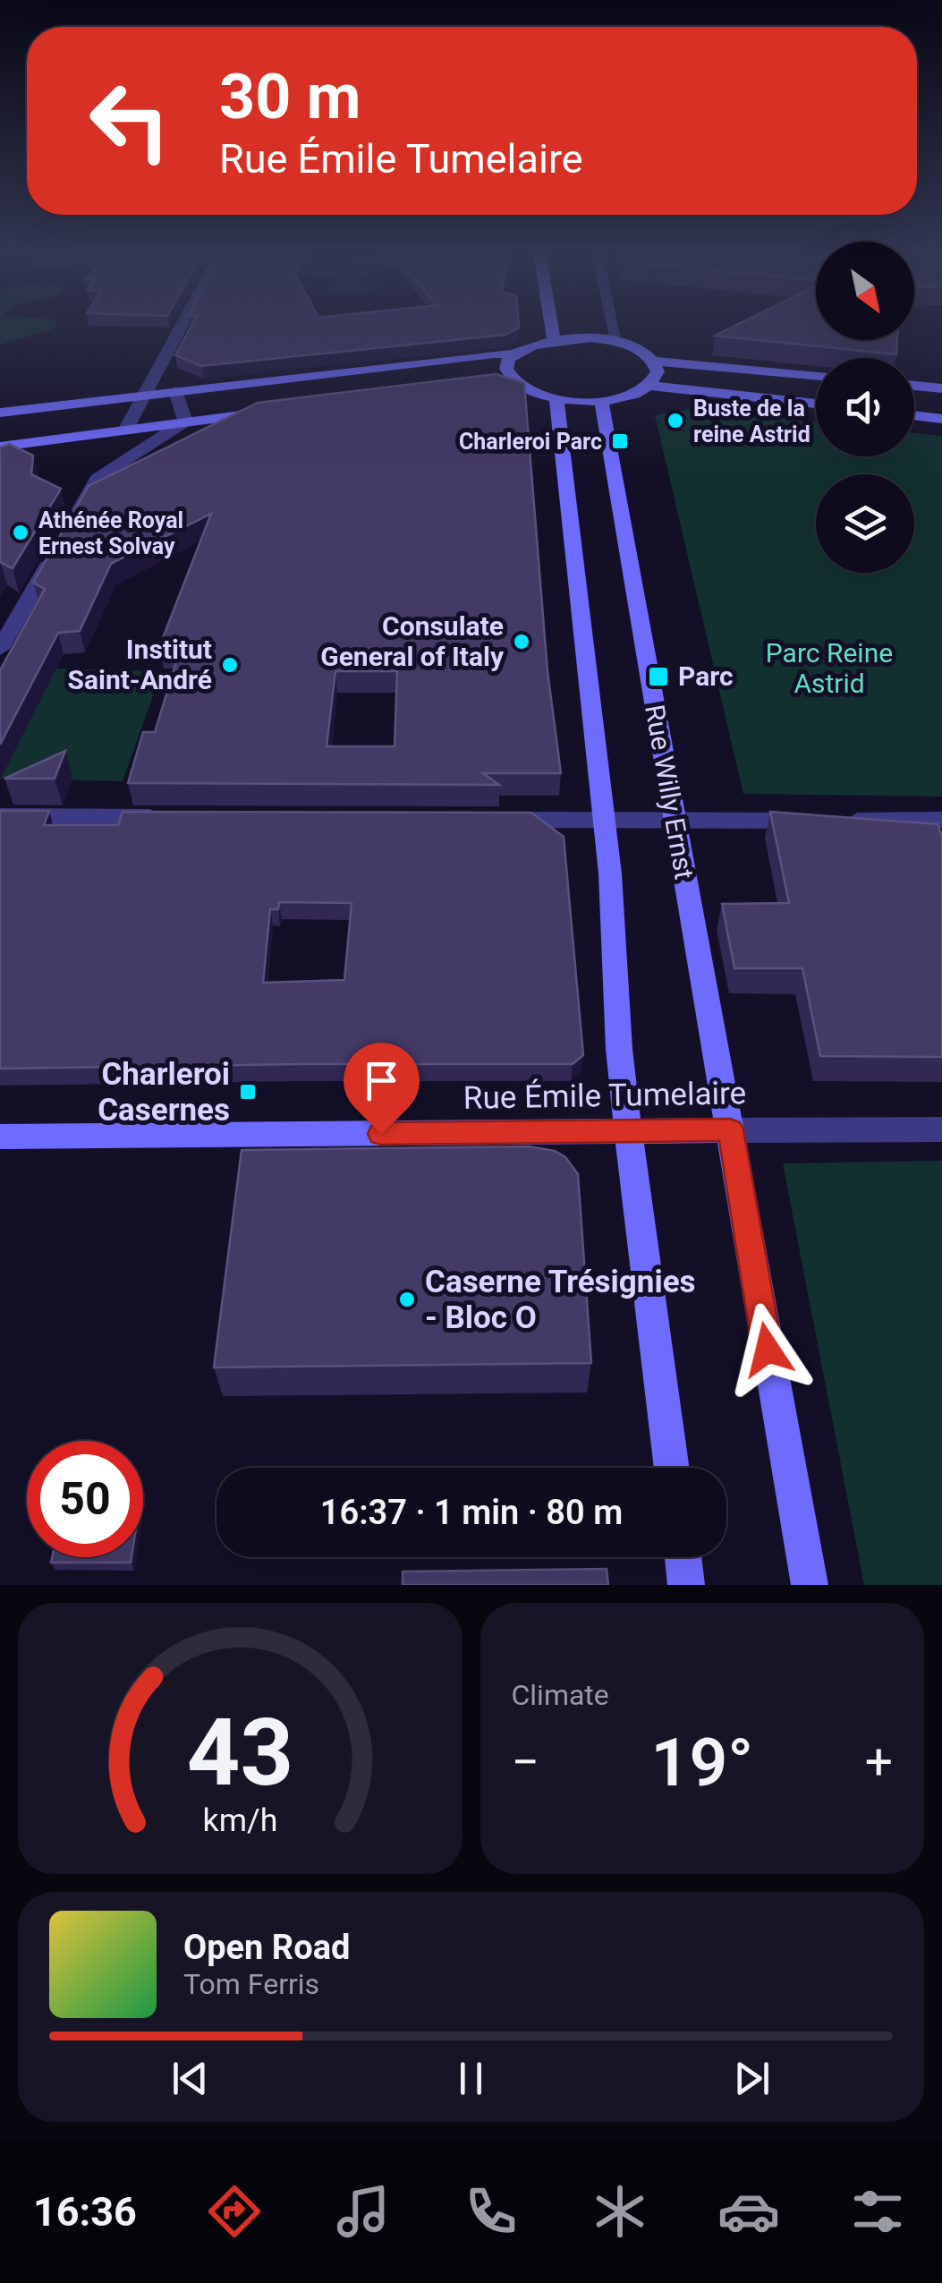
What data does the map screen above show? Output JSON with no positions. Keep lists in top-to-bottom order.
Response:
{
  "streets": {
    "main road": ["Rue Willy Ernst", "Rue Émile Tumelaire"]
  },
  "crossings": [
    ["Rue Willy Ernst", "Rue Émile Tumelaire"]
  ],
  "parks": ["Parc Reine Astrid"],
  "places": {
    "other": [
      "Buste de la reine Astrid",
      "Athénée Royal Ernest Solvay",
      "Consulate General of Italy",
      "Institut Saint-André",
      "Caserne Trésignies - Bloc O"
    ],
    "transit": ["Charleroi Parc", "Parc", "Charleroi Casernes"]
  },
  "north": "bottom right",
  "page": {
    "turn": ["30 m", "Rue Émile Tumelaire"],
    "limit": "50",
    "trip": "16:37 · 1 min · 80 m",
    "tile": "Climate",
    "heat": ["−", "19°", "+"],
    "song": ["Open Road", "Tom Ferris"],
    "tabs": "16:36",
    "gauge": ["43", "km/h"]
  }
}
